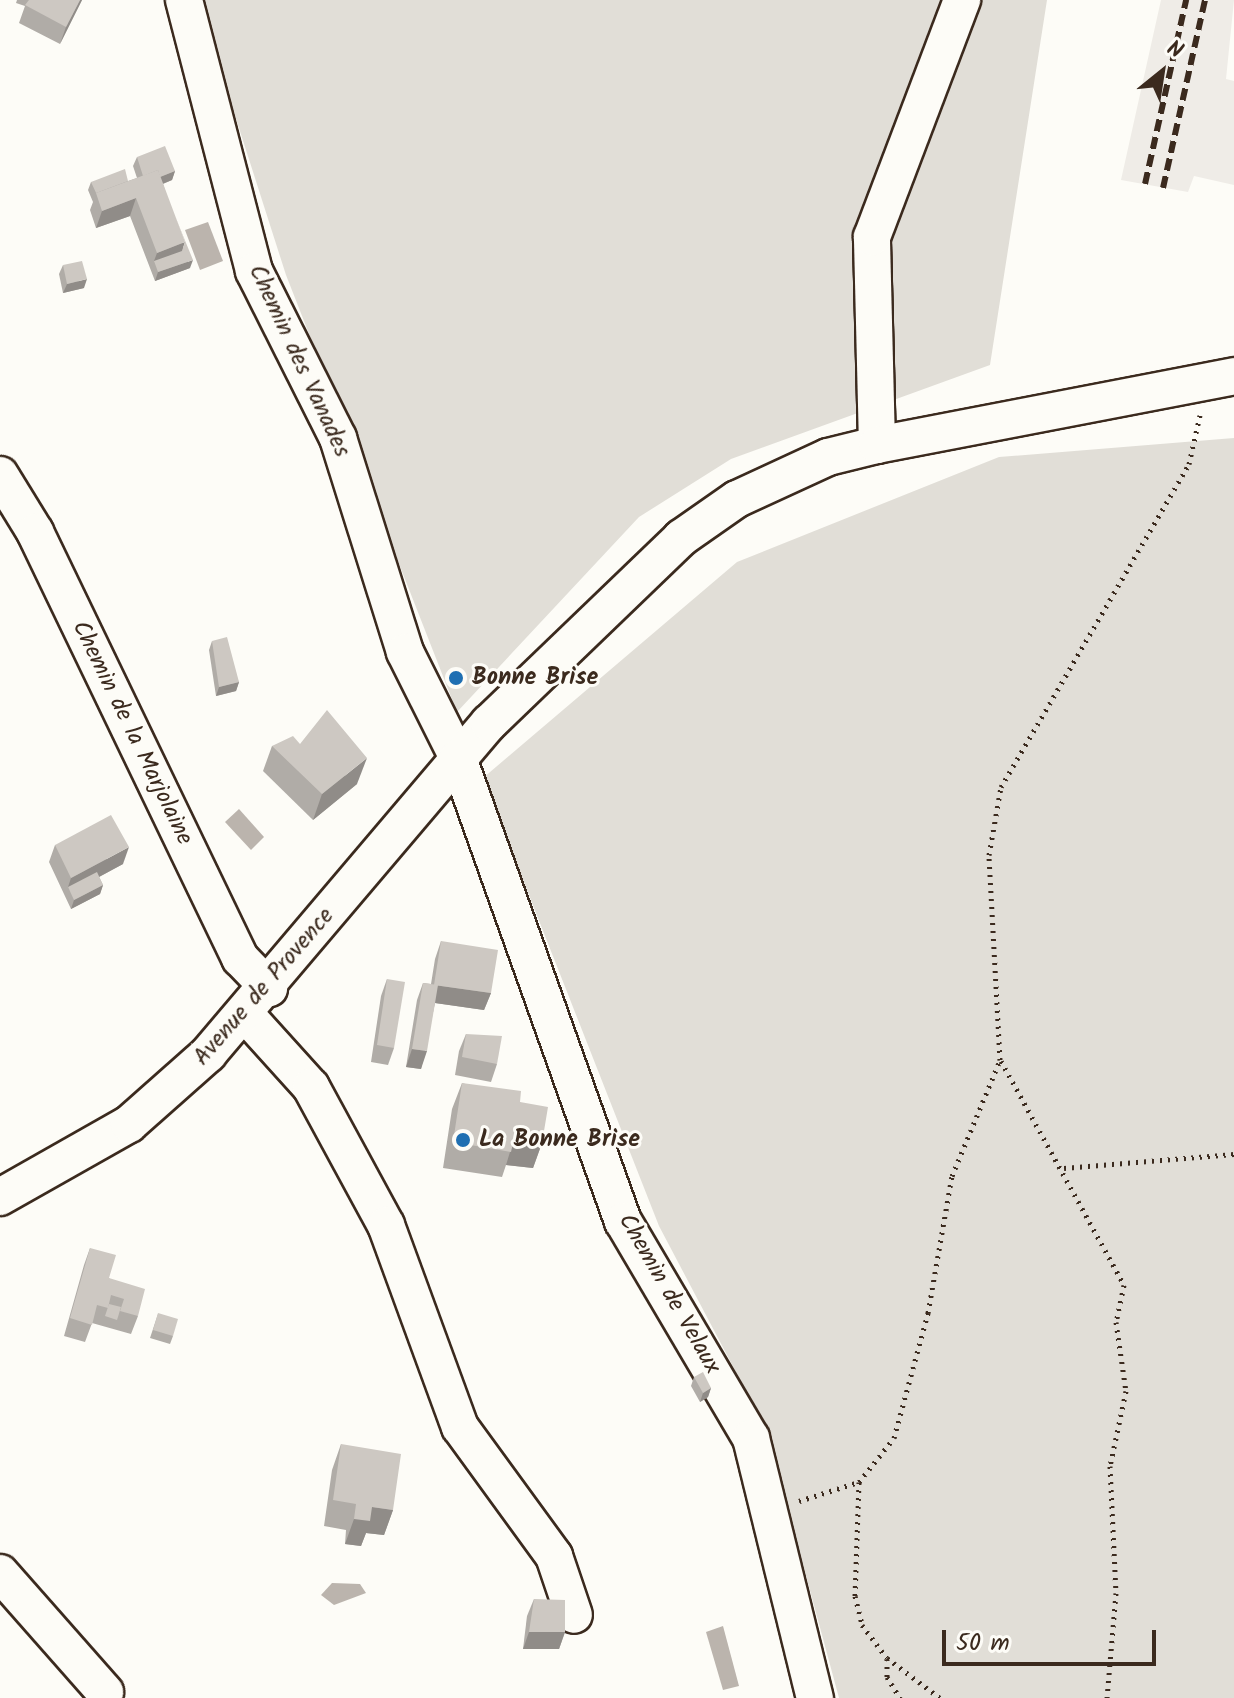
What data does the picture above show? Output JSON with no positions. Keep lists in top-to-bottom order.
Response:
{
  "streets": {
    "street": [
      "Chemin des Vanades",
      "Chemin de la Marjolaine",
      "Avenue de Provence",
      "Chemin de Velaux"
    ]
  },
  "crossings": [
    ["Chemin des Vanades", "Avenue de Provence"],
    ["Chemin des Vanades", "Chemin de Velaux"],
    ["Chemin de la Marjolaine", "Avenue de Provence"],
    ["Avenue de Provence", "Chemin de Velaux"]
  ],
  "places": ["Bonne Brise", "La Bonne Brise"],
  "scale_bar": "50 m",
  "north": "top right"
}
